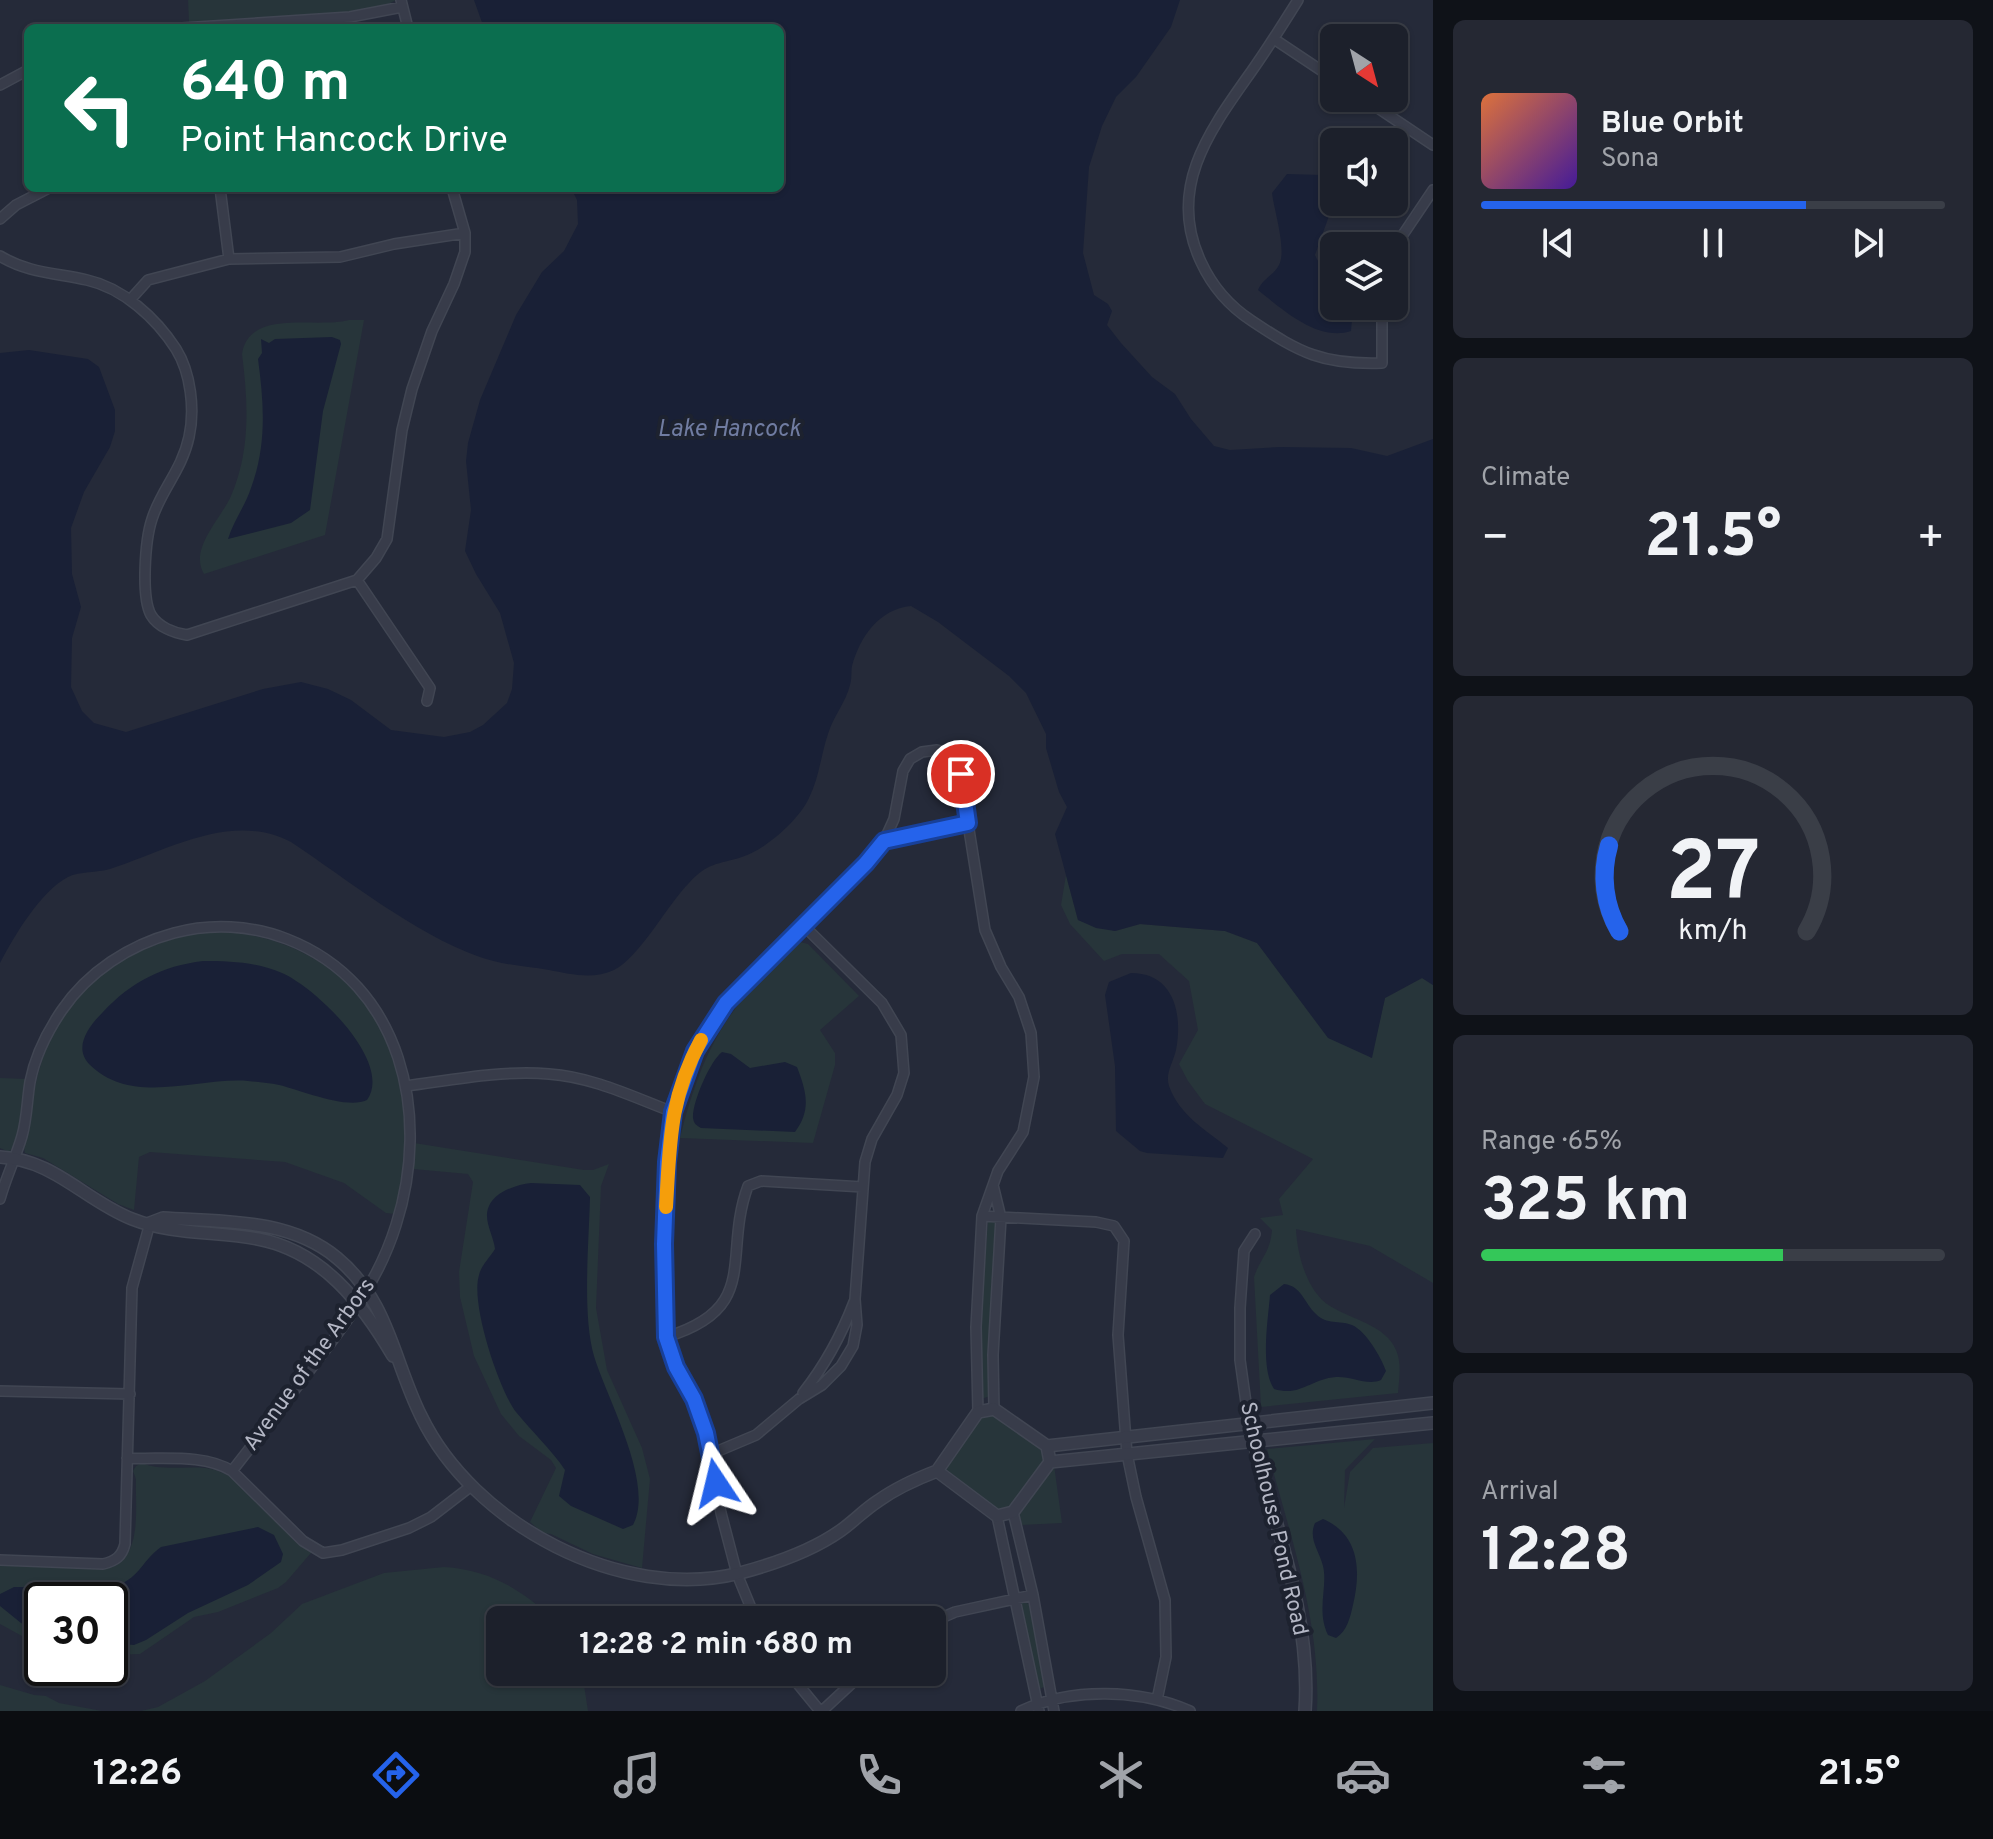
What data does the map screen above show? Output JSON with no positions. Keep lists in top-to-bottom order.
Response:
{
  "streets": {
    "street": ["Avenue of the Arbors", "Schoolhouse Pond Road"]
  },
  "water": ["Lake Hancock"],
  "north": "bottom right",
  "page": {
    "turn": ["640 m", "Point Hancock Drive"],
    "song": ["Blue Orbit", "Sona"],
    "tile": [
      "Climate",
      ["Range · 65%", "325 km"],
      ["Arrival", "12:28"]
    ],
    "heat": ["−", "21.5°", "+"],
    "limit": "30",
    "trip": "12:28 · 2 min · 680 m",
    "tabs": ["12:26", "21.5°"],
    "gauge": ["27", "km/h"]
  }
}
